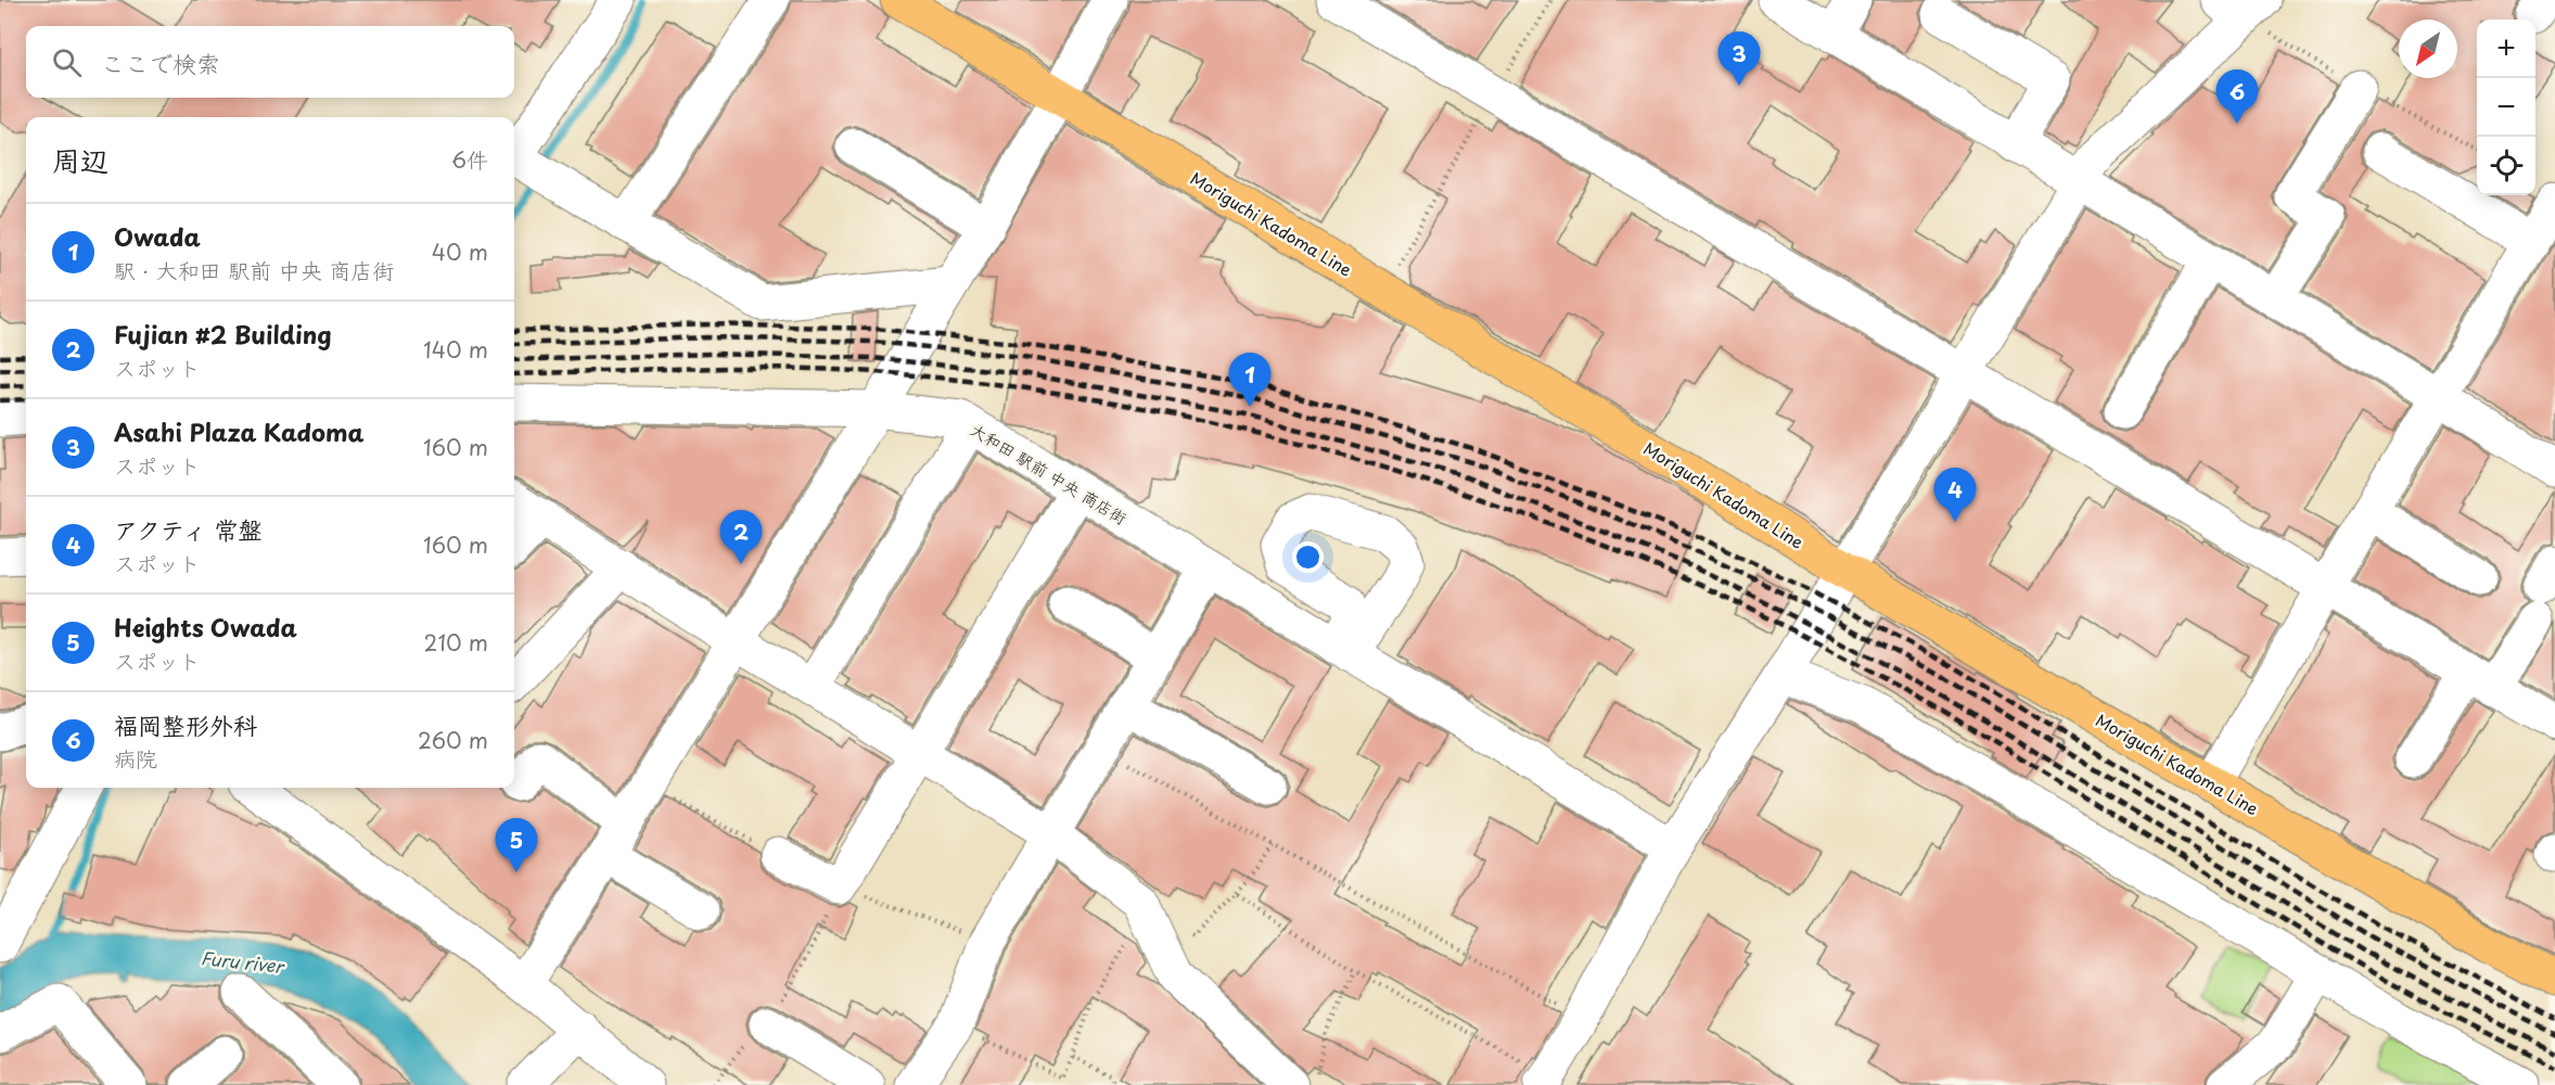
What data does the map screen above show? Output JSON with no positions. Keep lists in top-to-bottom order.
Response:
{
  "streets": {
    "main road": ["Moriguchi Kadoma Line"],
    "street": ["大和田 駅前 中央 商店街"]
  },
  "water": ["Furu river"],
  "north": "bottom left",
  "page": {
    "map_buttons": ["+", "−"],
    "search": "ここで検索",
    "pins": [
      "3",
      "6",
      "1",
      "4",
      "2",
      "5"
    ],
    "heading": ["周辺", "6件"],
    "list": [
      {
        "mark": "1",
        "name": "Owada",
        "note": "駅 · 大和田 駅前 中央 商店街",
        "value": "40 m"
      },
      {
        "mark": "2",
        "name": "Fujian #2 Building",
        "note": "スポット",
        "value": "140 m"
      },
      {
        "mark": "3",
        "name": "Asahi Plaza Kadoma",
        "note": "スポット",
        "value": "160 m"
      },
      {
        "mark": "4",
        "name": "アクティ 常盤",
        "note": "スポット",
        "value": "160 m"
      },
      {
        "mark": "5",
        "name": "Heights Owada",
        "note": "スポット",
        "value": "210 m"
      },
      {
        "mark": "6",
        "name": "福岡整形外科",
        "note": "病院",
        "value": "260 m"
      }
    ]
  }
}
